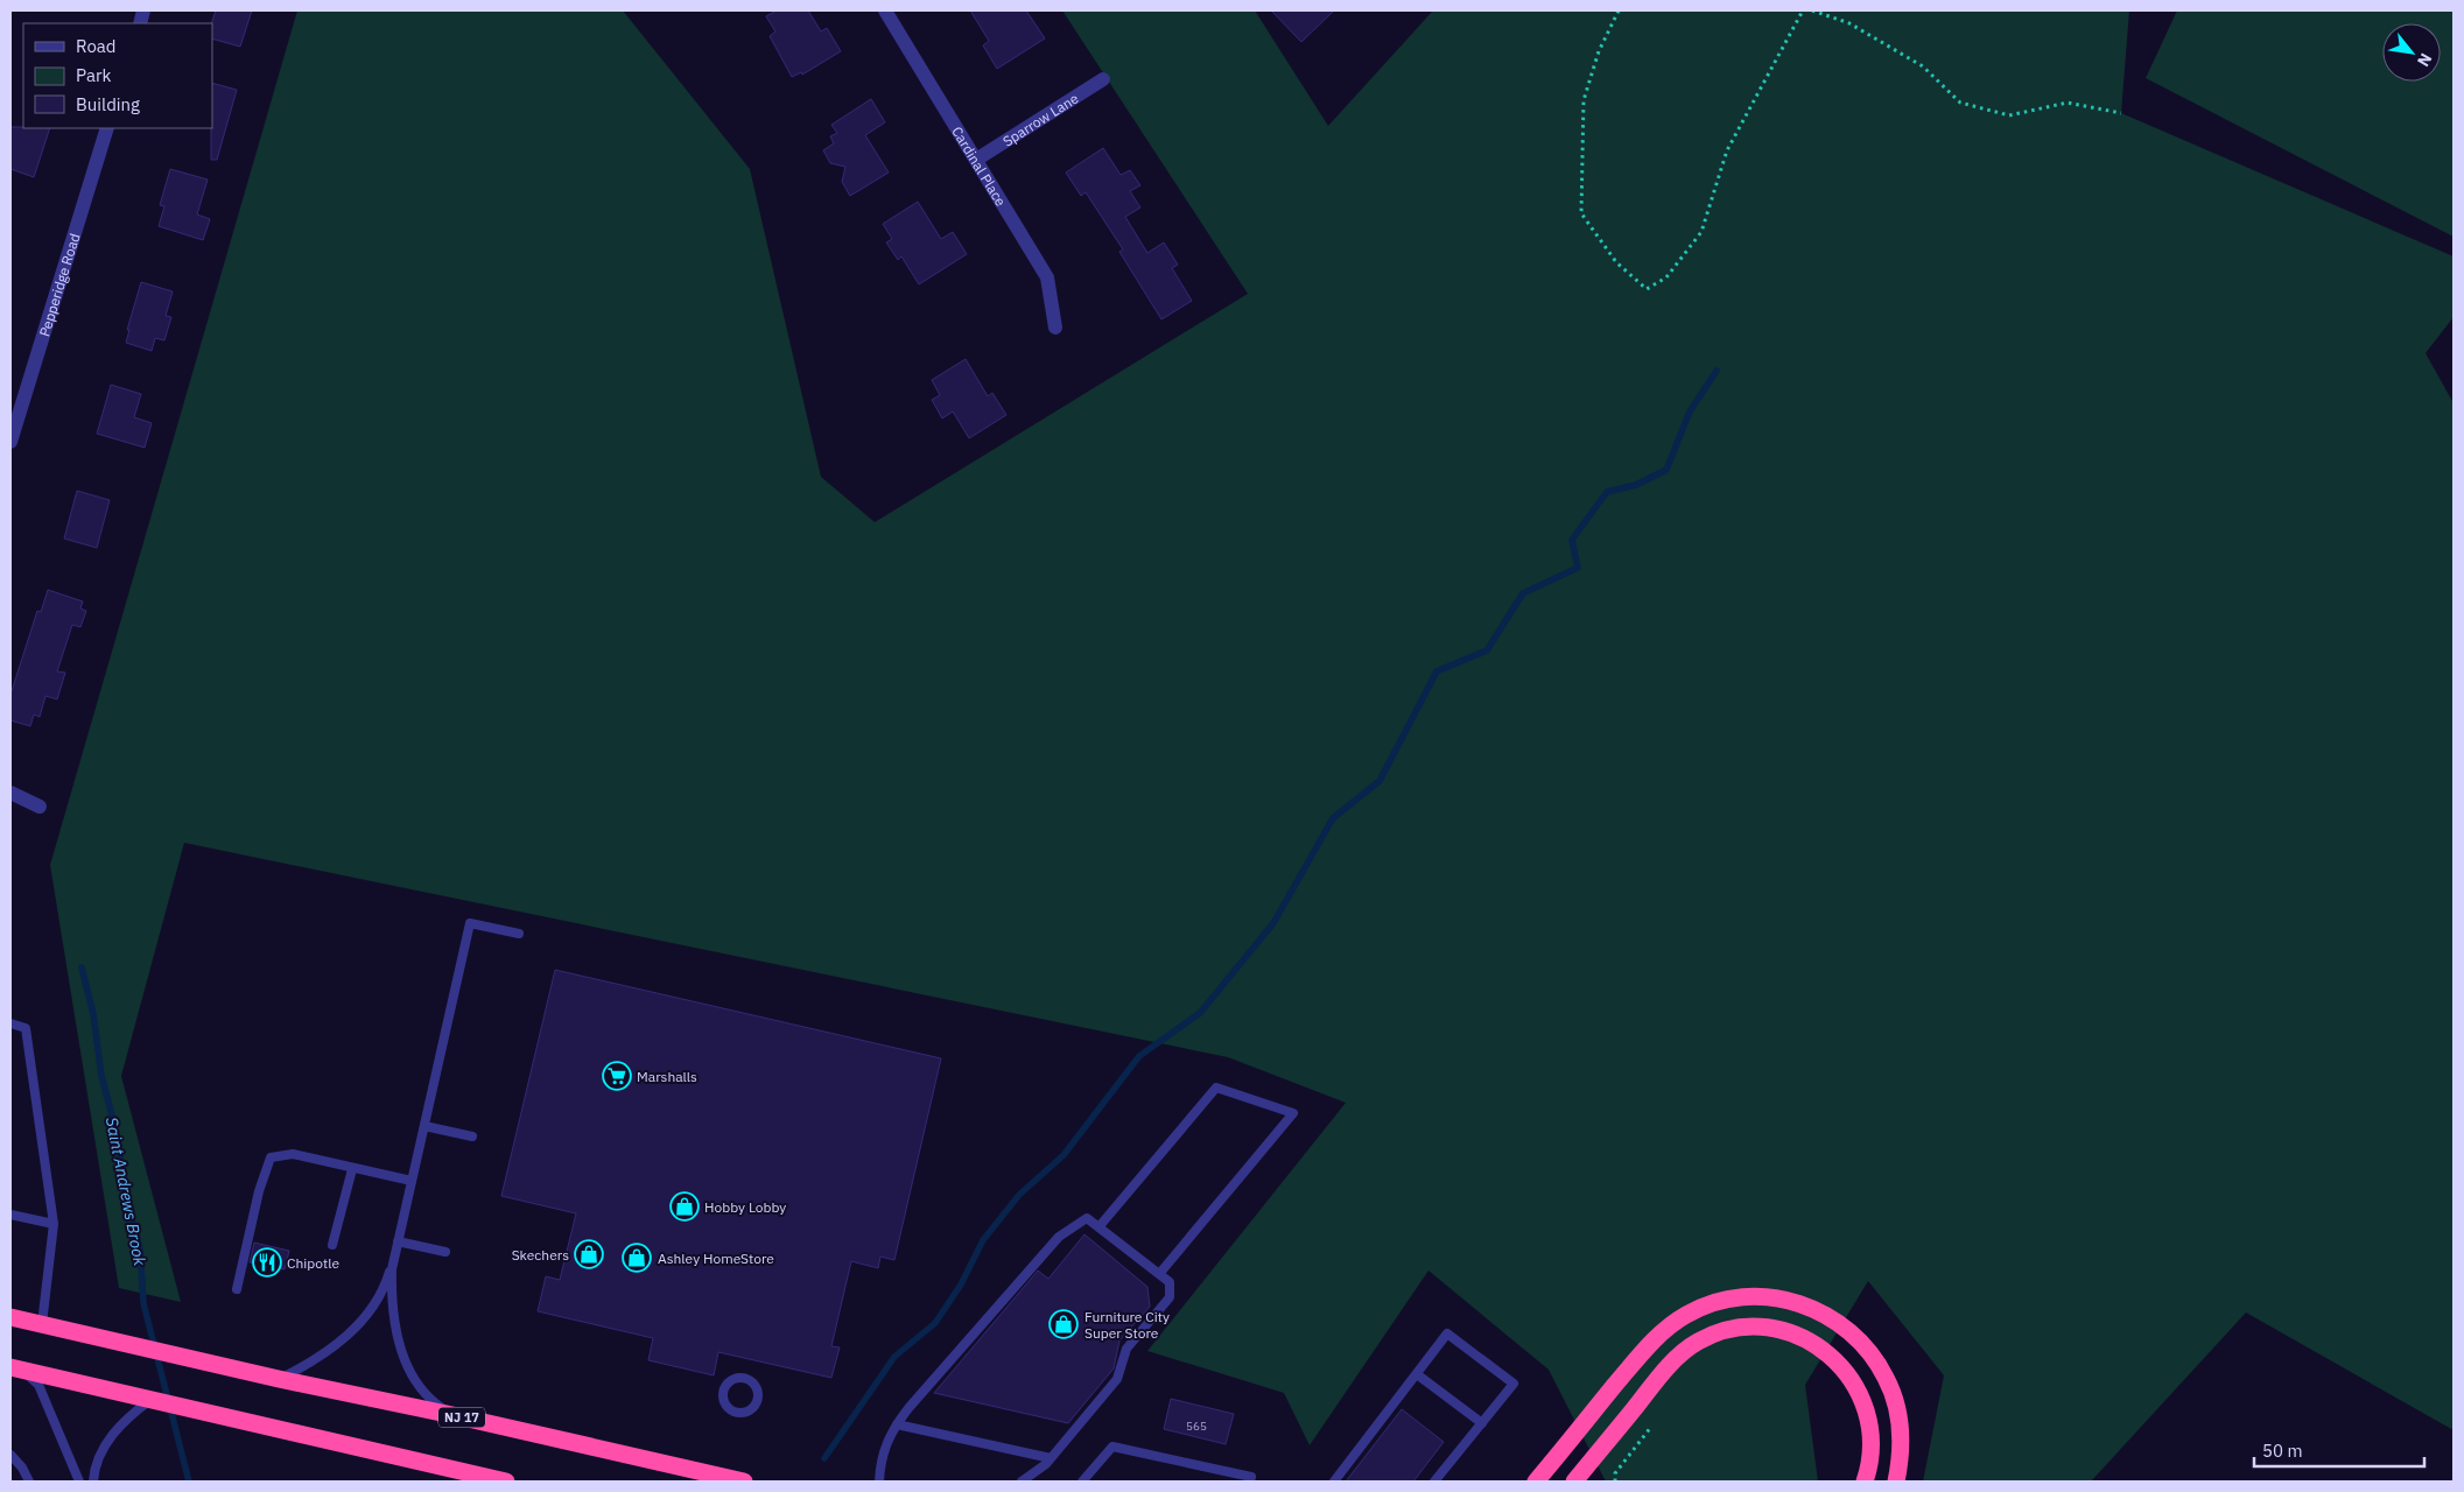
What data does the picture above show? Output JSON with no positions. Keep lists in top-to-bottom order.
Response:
{
  "streets": {
    "highway": ["NJ 17"],
    "street": ["Sparrow Lane", "Cardinal Place", "Pepperidge Road"]
  },
  "crossings": [
    ["Sparrow Lane", "Cardinal Place"]
  ],
  "water": ["Saint Andrews Brook"],
  "places": {
    "supermarket": ["Marshalls"],
    "shop": [
      "Hobby Lobby",
      "Skechers",
      "Ashley HomeStore",
      "Furniture City Super Store"
    ],
    "restaurant": ["Chipotle"]
  },
  "house_numbers": ["565"],
  "legend": ["Road", "Park", "Building"],
  "scale_bar": "50 m",
  "north": "bottom right"
}
